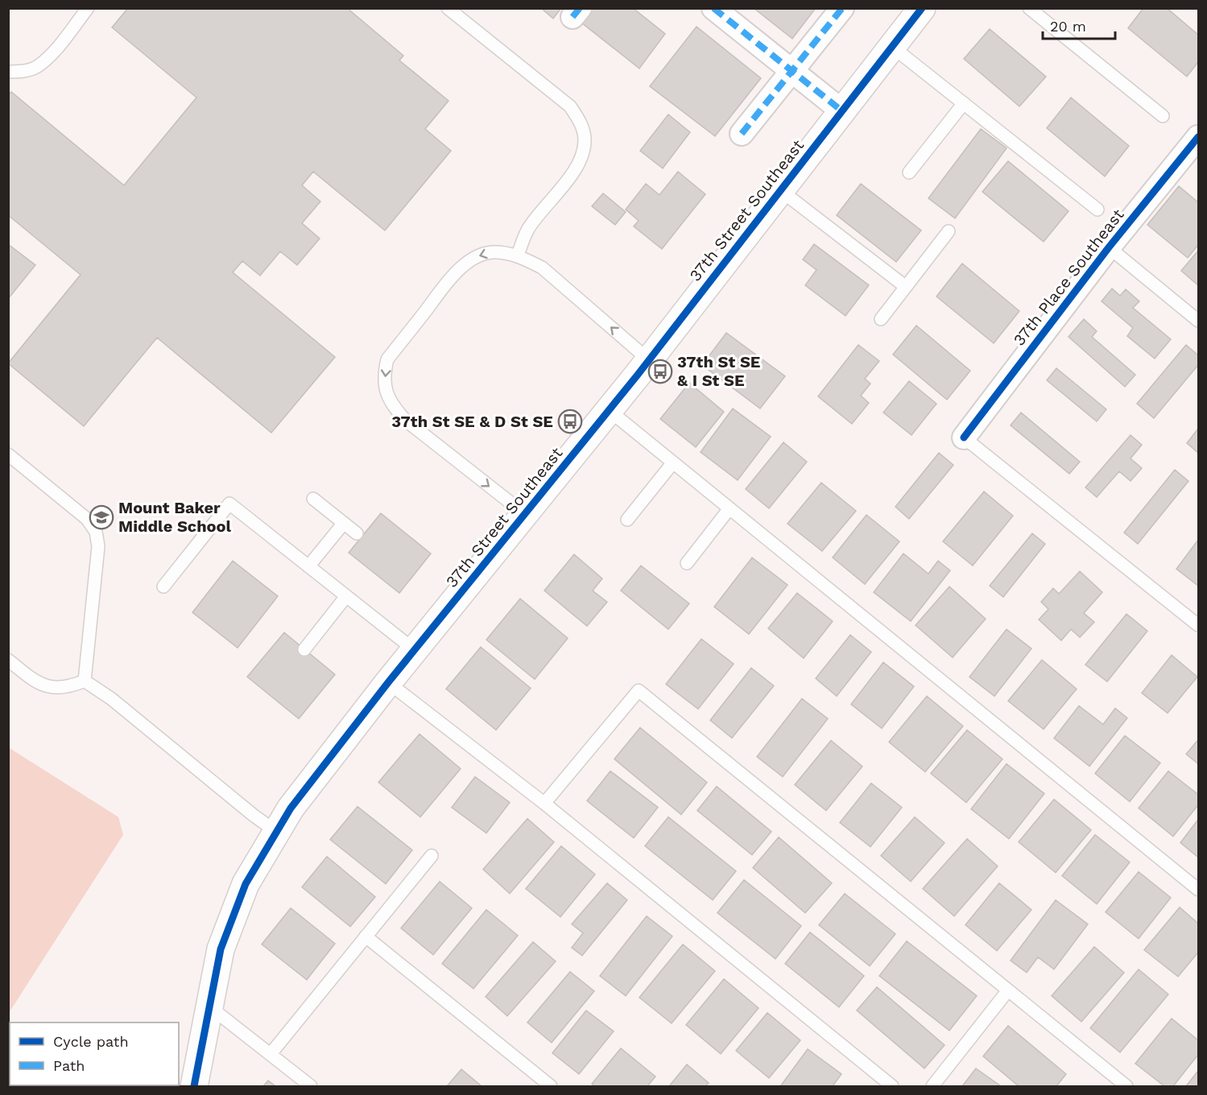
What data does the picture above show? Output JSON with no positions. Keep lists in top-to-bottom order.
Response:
{
  "streets": {
    "street": ["37th Street Southeast", "37th Place Southeast"]
  },
  "places": {
    "bus stop": ["37th St SE & I St SE", "37th St SE & D St SE"],
    "school or university": ["Mount Baker Middle School"]
  },
  "legend": ["Cycle path", "Path"],
  "scale_bar": "20 m"
}
